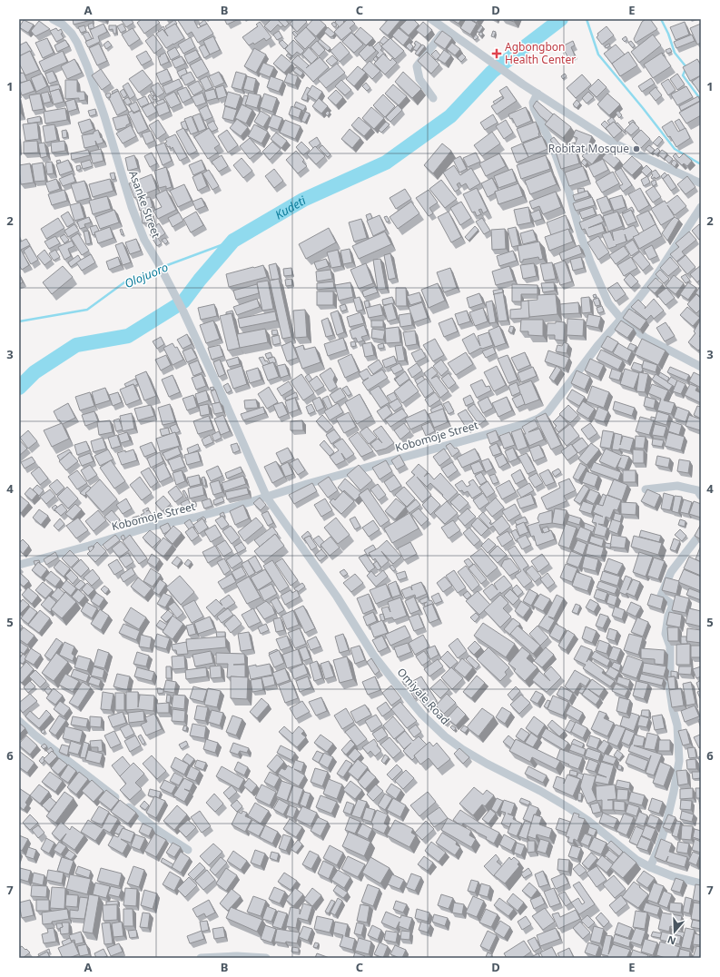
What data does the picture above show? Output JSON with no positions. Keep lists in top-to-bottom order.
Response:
{
  "streets": {
    "street": ["Asanke Street", "Kobomoje Street", "Omiyale Road"]
  },
  "crossings": [
    ["Asanke Street", "Kobomoje Street"],
    ["Asanke Street", "Omiyale Road"],
    ["Kobomoje Street", "Omiyale Road"]
  ],
  "water": ["Kudeti", "Olojuoro"],
  "places": {
    "health": ["Agbongbon Health Center"],
    "other": ["Robitat Mosque"]
  },
  "north": "bottom",
  "grid": {
    "columns": [
      "A",
      "B",
      "C",
      "D",
      "E"
    ],
    "rows": [
      "1",
      "2",
      "3",
      "4",
      "5",
      "6",
      "7"
    ]
  }
}
